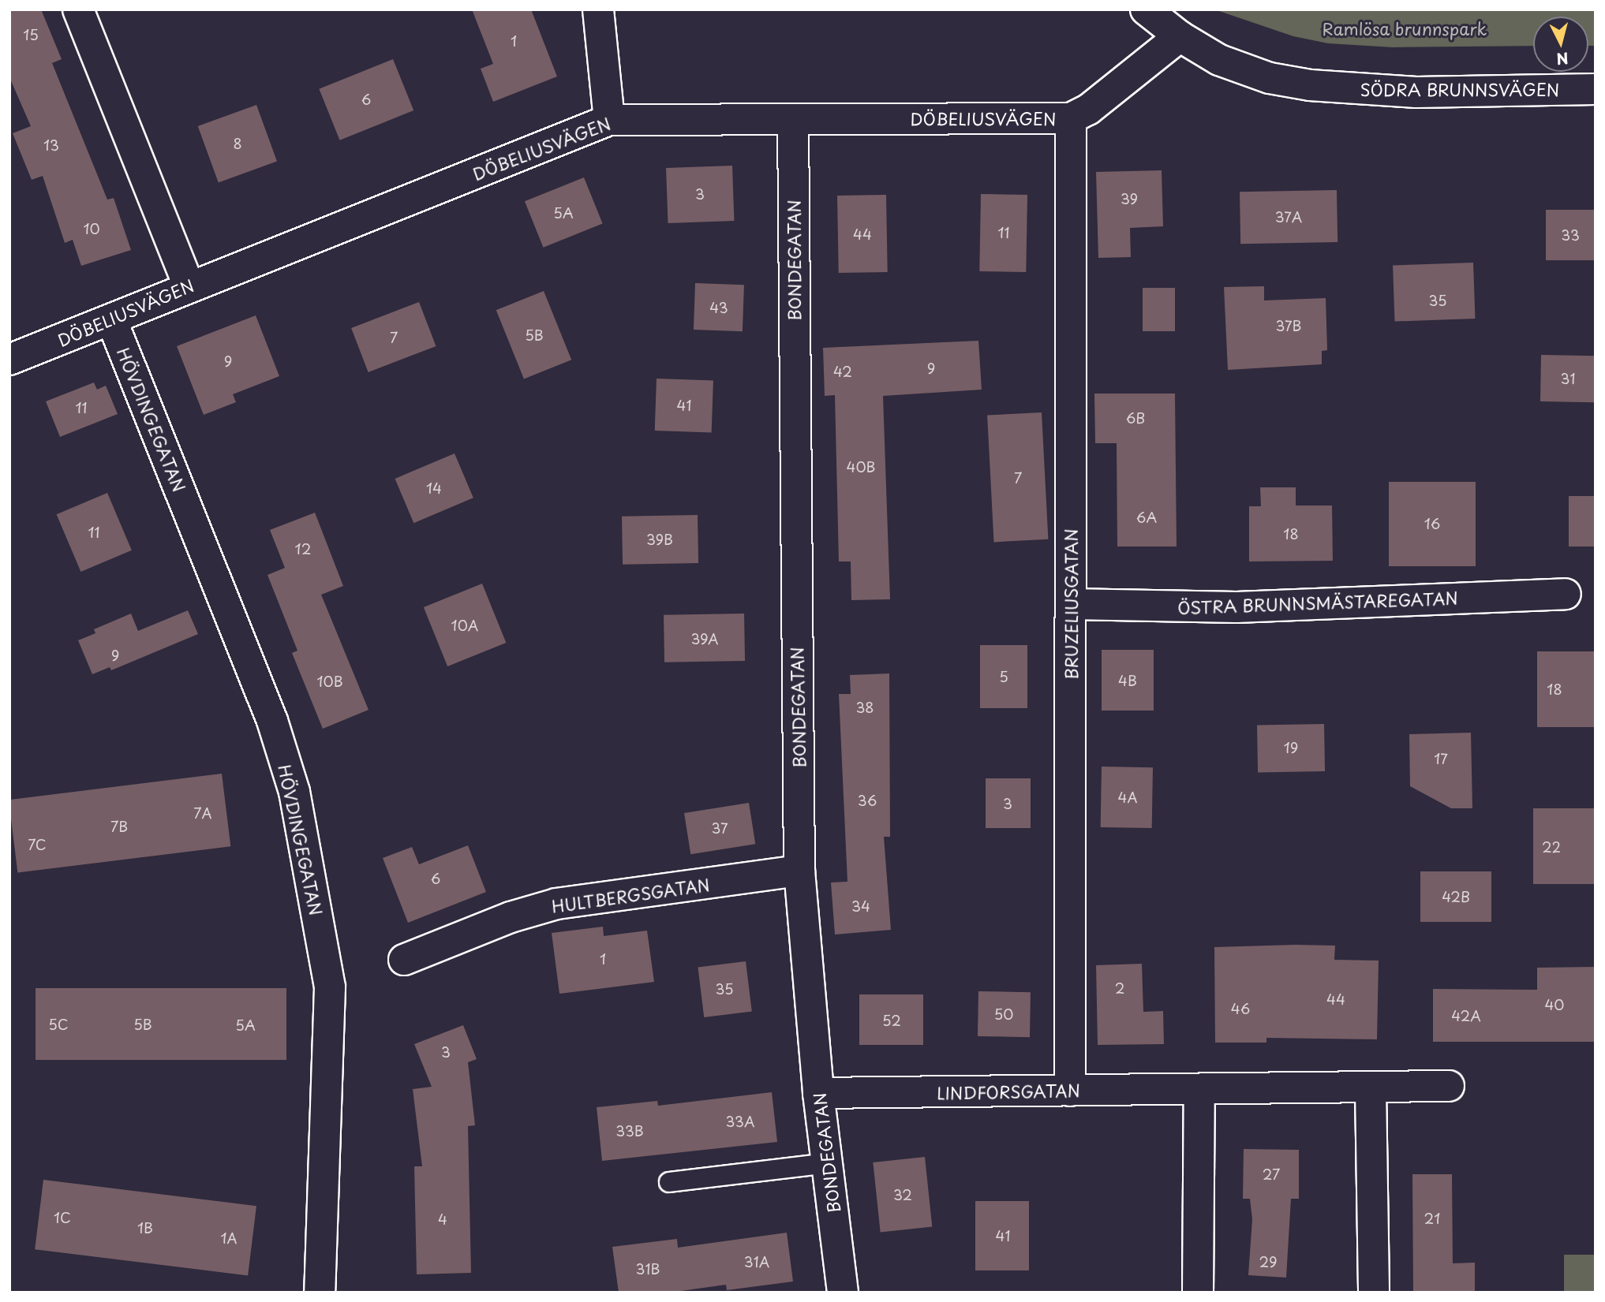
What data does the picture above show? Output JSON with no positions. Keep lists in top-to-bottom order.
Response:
{
  "streets": {
    "street": [
      "SÖDRA BRUNNSVÄGEN",
      "DÖBELIUSVÄGEN",
      "BONDEGATAN",
      "HÖVDINGEGATAN",
      "ÖSTRA BRUNNSMÄSTAREGATAN",
      "BRUZELIUSGATAN",
      "HULTBERGSGATAN",
      "LINDFORSGATAN"
    ]
  },
  "crossings": [
    ["SÖDRA BRUNNSVÄGEN", "DÖBELIUSVÄGEN"],
    ["DÖBELIUSVÄGEN", "BONDEGATAN"],
    ["DÖBELIUSVÄGEN", "HÖVDINGEGATAN"],
    ["DÖBELIUSVÄGEN", "BRUZELIUSGATAN"],
    ["BONDEGATAN", "HULTBERGSGATAN"],
    ["BONDEGATAN", "LINDFORSGATAN"],
    ["ÖSTRA BRUNNSMÄSTAREGATAN", "BRUZELIUSGATAN"],
    ["BRUZELIUSGATAN", "LINDFORSGATAN"]
  ],
  "parks": ["Ramlösa brunnspark"],
  "house_numbers": [
    "15",
    "1",
    "6",
    "8",
    "13",
    "3",
    "39",
    "5A",
    "37A",
    "10",
    "11",
    "44",
    "33",
    "35",
    "43",
    "37B",
    "5B",
    "7",
    "9",
    "9",
    "42",
    "31",
    "41",
    "11",
    "6B",
    "40B",
    "7",
    "14",
    "6A",
    "16",
    "11",
    "18",
    "39B",
    "12",
    "10A",
    "39A",
    "9",
    "5",
    "4B",
    "10B",
    "18",
    "38",
    "19",
    "17",
    "4A",
    "36",
    "3",
    "7A",
    "7B",
    "37",
    "7C",
    "22",
    "6",
    "42B",
    "34",
    "1",
    "2",
    "35",
    "44",
    "40",
    "46",
    "50",
    "42A",
    "52",
    "5C",
    "5B",
    "5A",
    "3",
    "33A",
    "33B",
    "27",
    "32",
    "1C",
    "21",
    "4",
    "1B",
    "41",
    "1A",
    "31A",
    "29",
    "31B"
  ],
  "north": "bottom"
}
